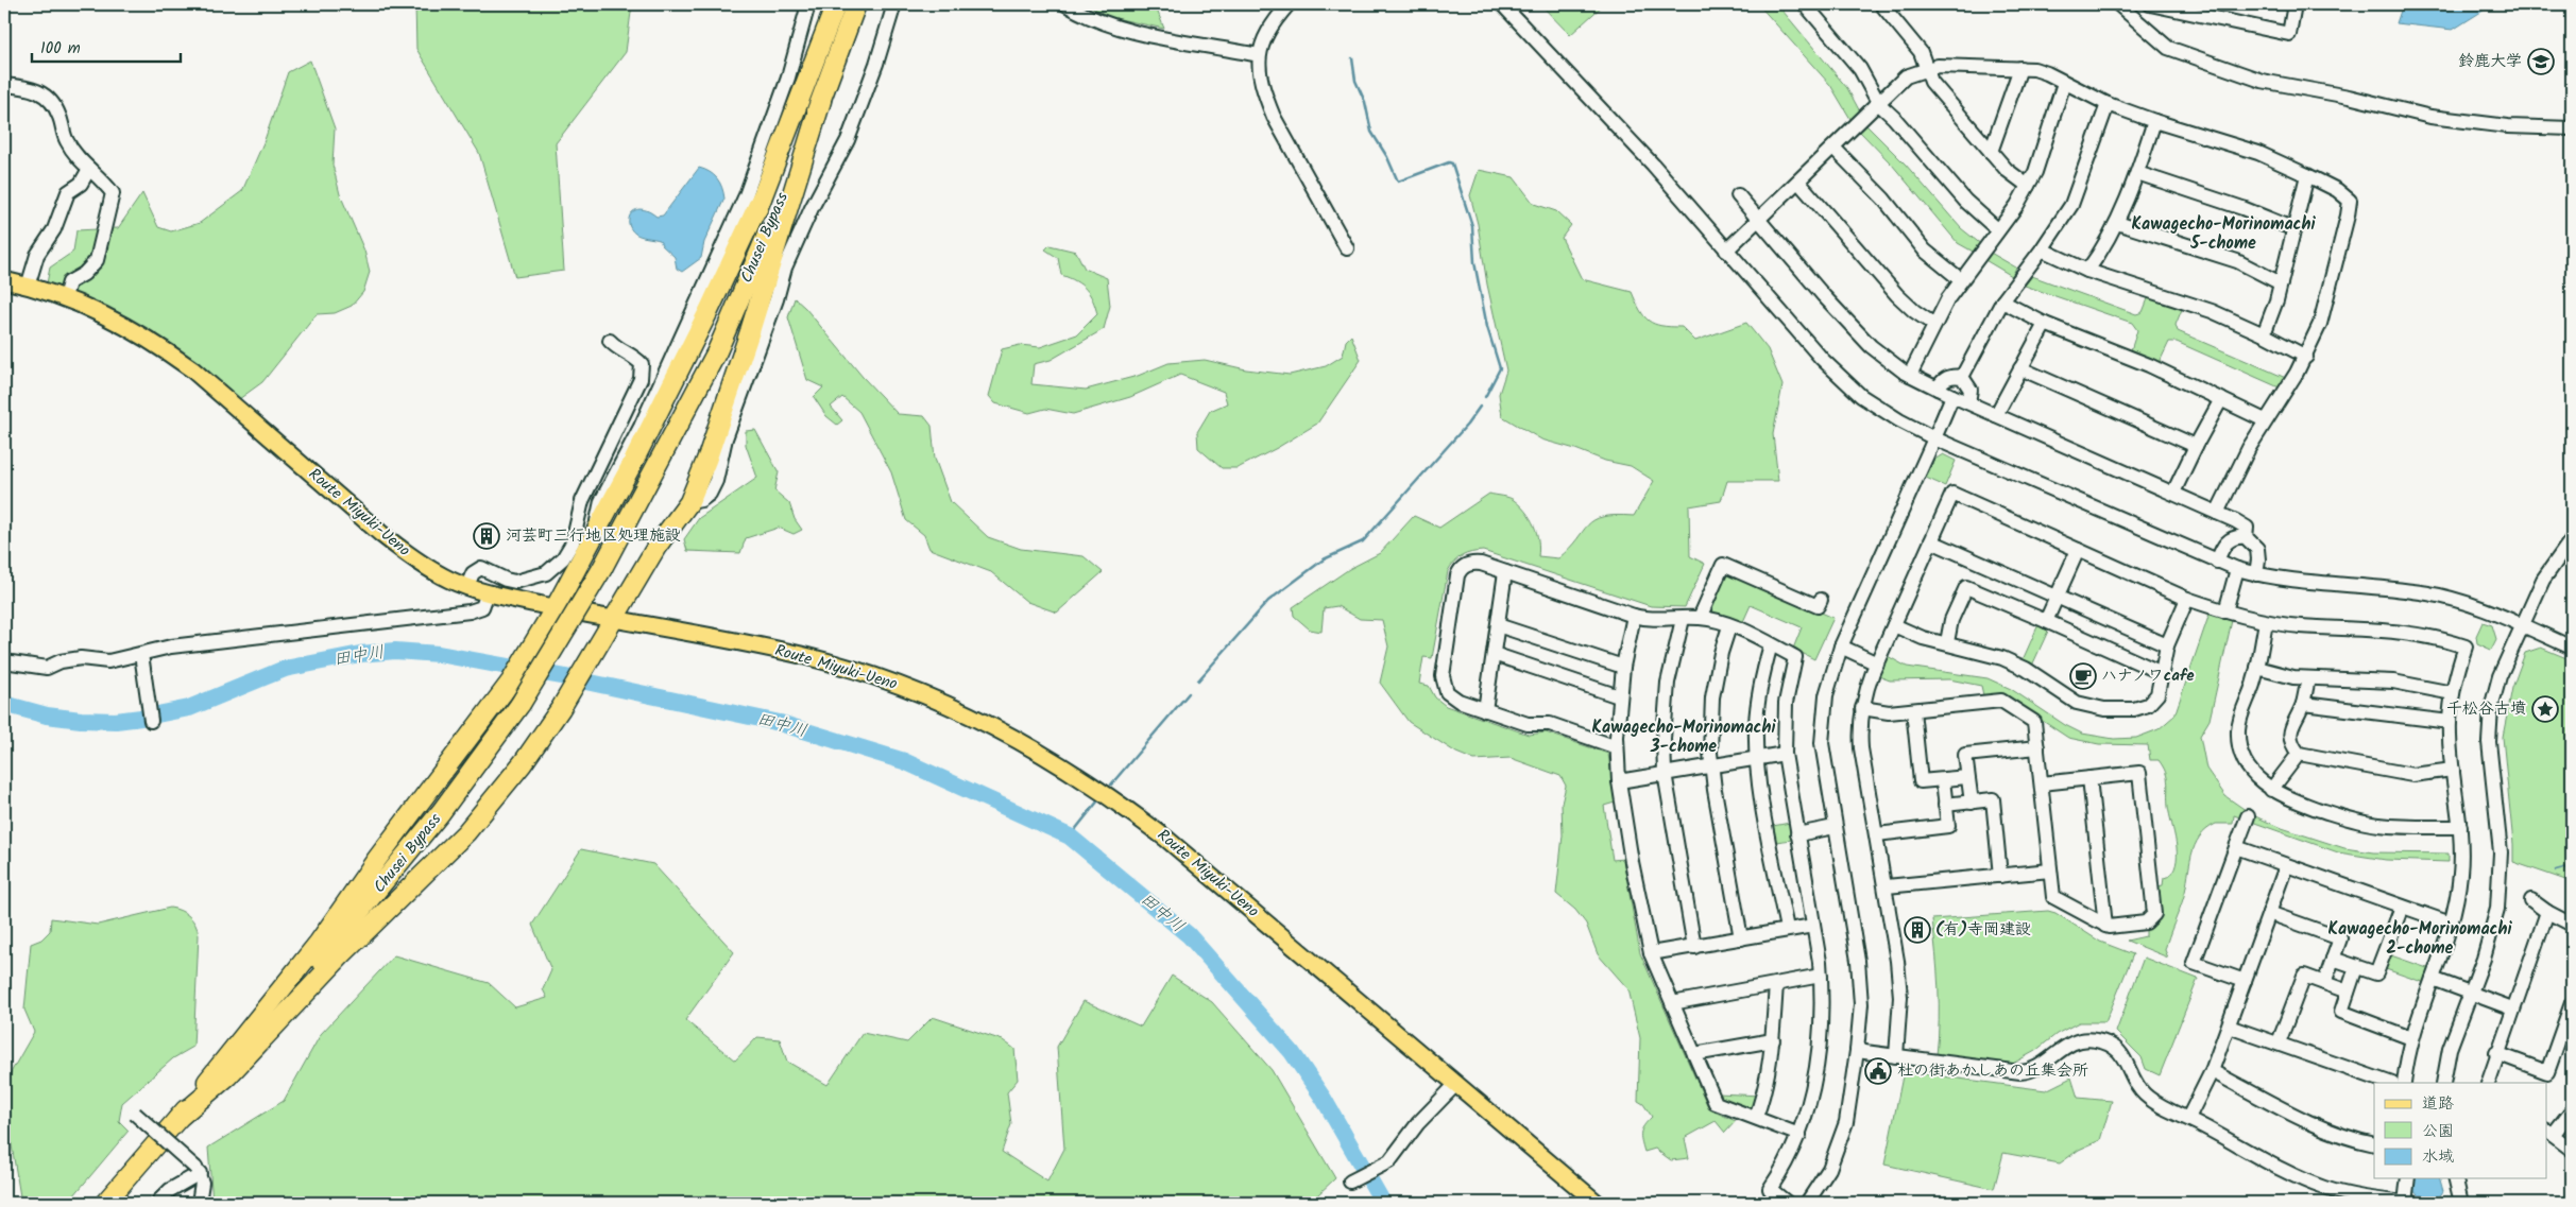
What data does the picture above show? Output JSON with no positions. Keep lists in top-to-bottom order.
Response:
{
  "streets": {
    "highway": ["Chusei Bypass"],
    "main road": ["Route Miyuki-Ueno"]
  },
  "districts": ["Kawagecho-Morinomachi 5-chome", "Kawagecho-Morinomachi 3-chome", "Kawagecho-Morinomachi 2-chome"],
  "water": ["田中川"],
  "places": {
    "school or university": ["鈴鹿大学"],
    "building": ["河芸町三行地区処理施設", "(有)寺岡建設"],
    "cafe": ["ハナノワcafe"],
    "place": ["千松谷古墳"],
    "public building": ["杜の街あかしあの丘集会所"]
  },
  "legend": ["道路", "公園", "水域"],
  "scale_bar": "100 m"
}
